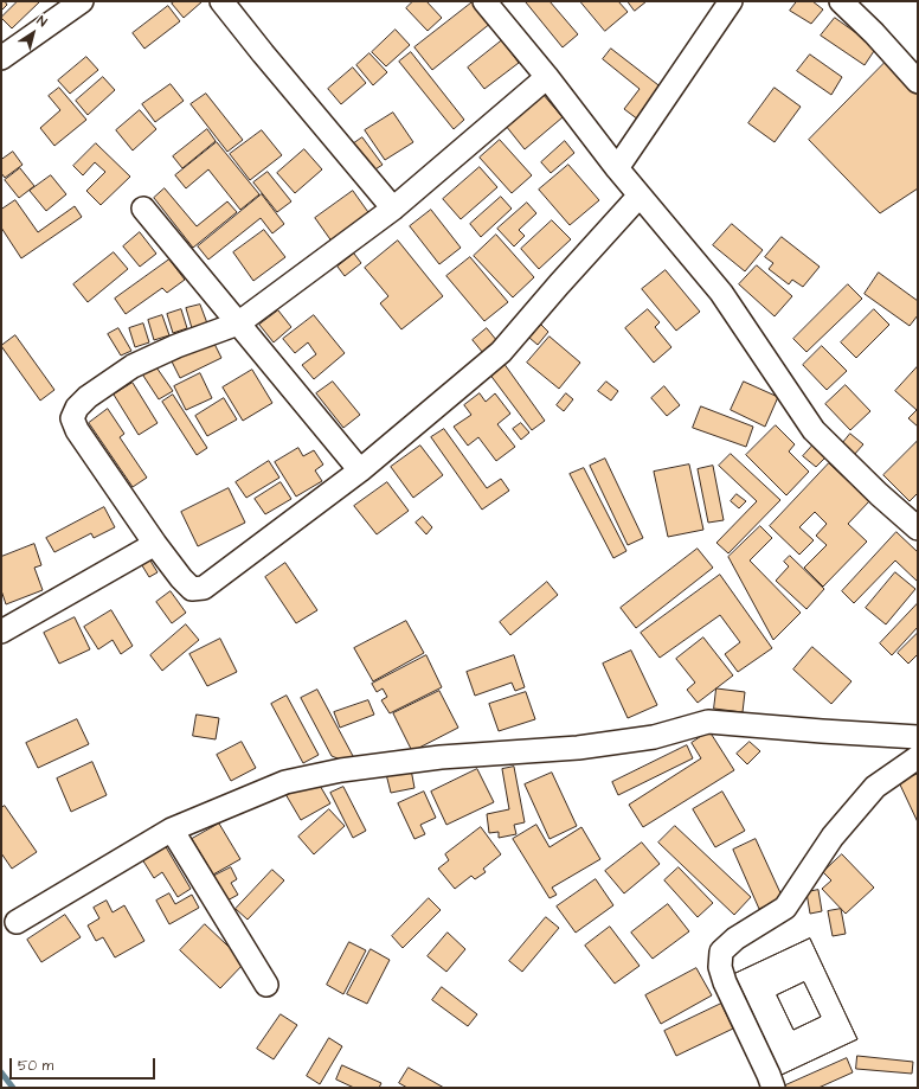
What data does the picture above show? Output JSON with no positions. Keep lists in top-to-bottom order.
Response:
{
  "scale_bar": "50 m",
  "north": "top right"
}
